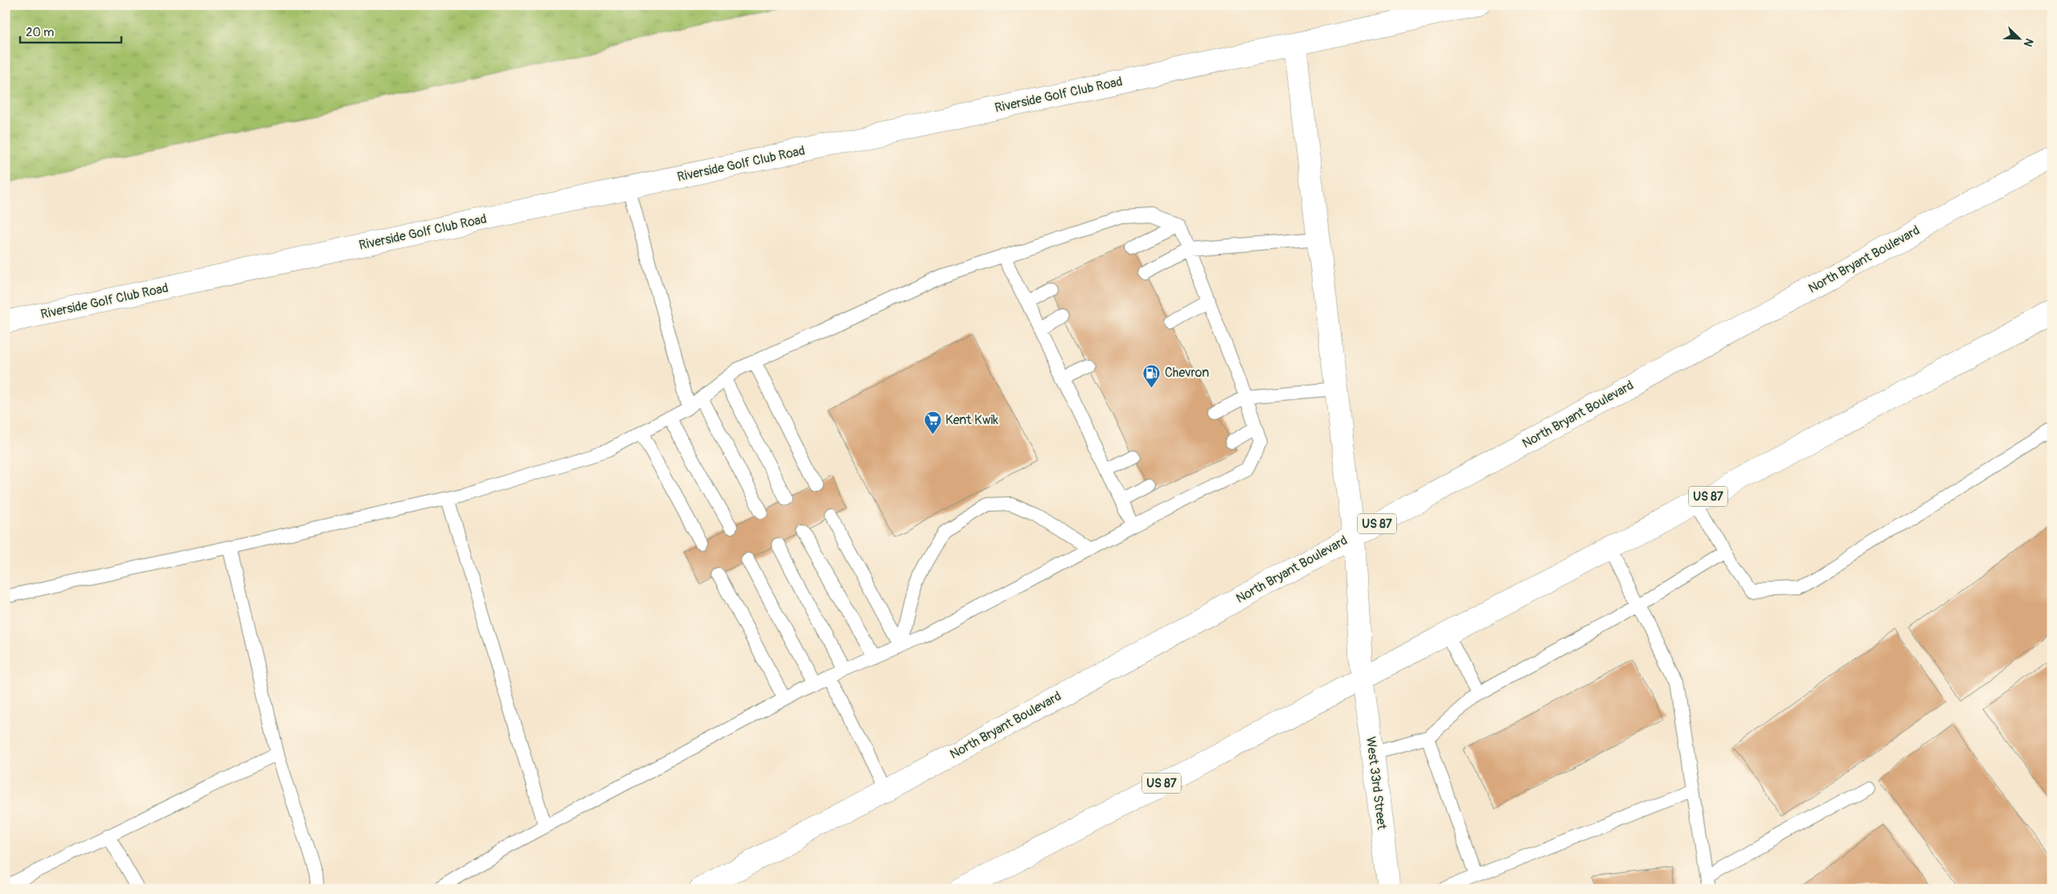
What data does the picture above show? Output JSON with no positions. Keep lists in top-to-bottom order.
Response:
{
  "streets": {
    "main road": [
      "Riverside Golf Club Road",
      "North Bryant Boulevard",
      "US 87",
      "West 33rd Street"
    ]
  },
  "crossings": [
    ["Riverside Golf Club Road", "West 33rd Street"],
    ["North Bryant Boulevard", "West 33rd Street"],
    ["US 87", "West 33rd Street"]
  ],
  "places": {
    "fuel station": ["Chevron"],
    "supermarket": ["Kent Kwik"]
  },
  "scale_bar": "20 m",
  "north": "bottom right"
}
